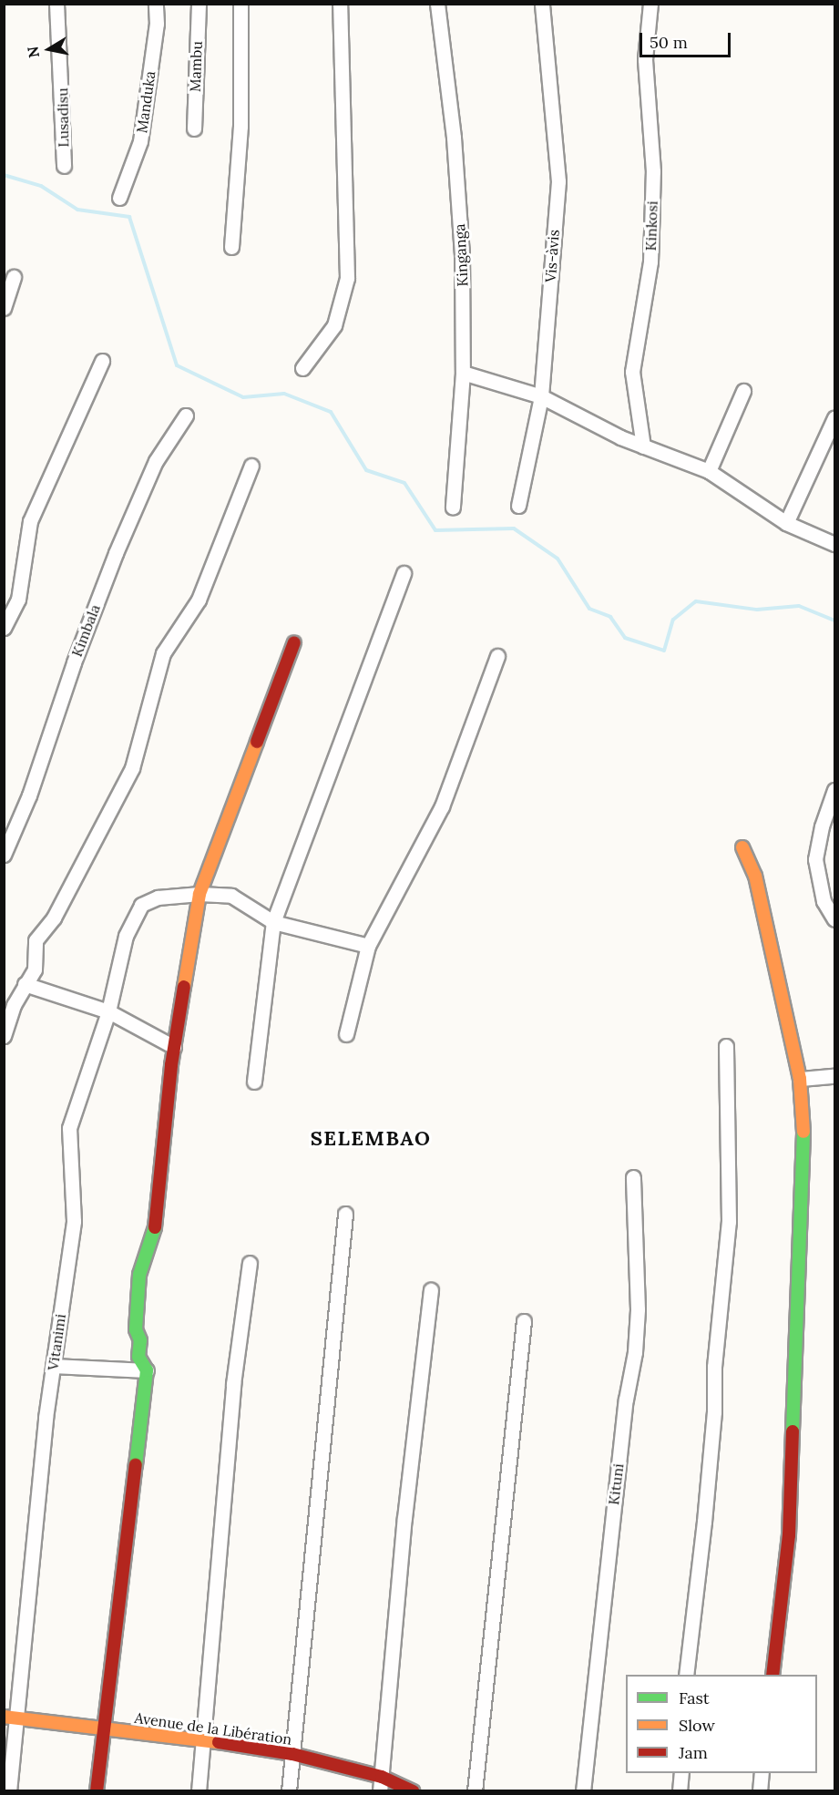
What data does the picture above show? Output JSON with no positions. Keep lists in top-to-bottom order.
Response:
{
  "streets": {
    "main road": ["Avenue de la Libération"],
    "street": [
      "Mambu",
      "Manduka",
      "Lusadisu",
      "Kinkosi",
      "Kinganga",
      "Vis-àvis",
      "Kimbala",
      "Vitanimi",
      "Kituni"
    ]
  },
  "crossings": [
    ["Vitanimi", "Avenue de la Libération"]
  ],
  "districts": ["SELEMBAO"],
  "legend": ["Fast", "Slow", "Jam"],
  "scale_bar": "50 m",
  "north": "left"
}
